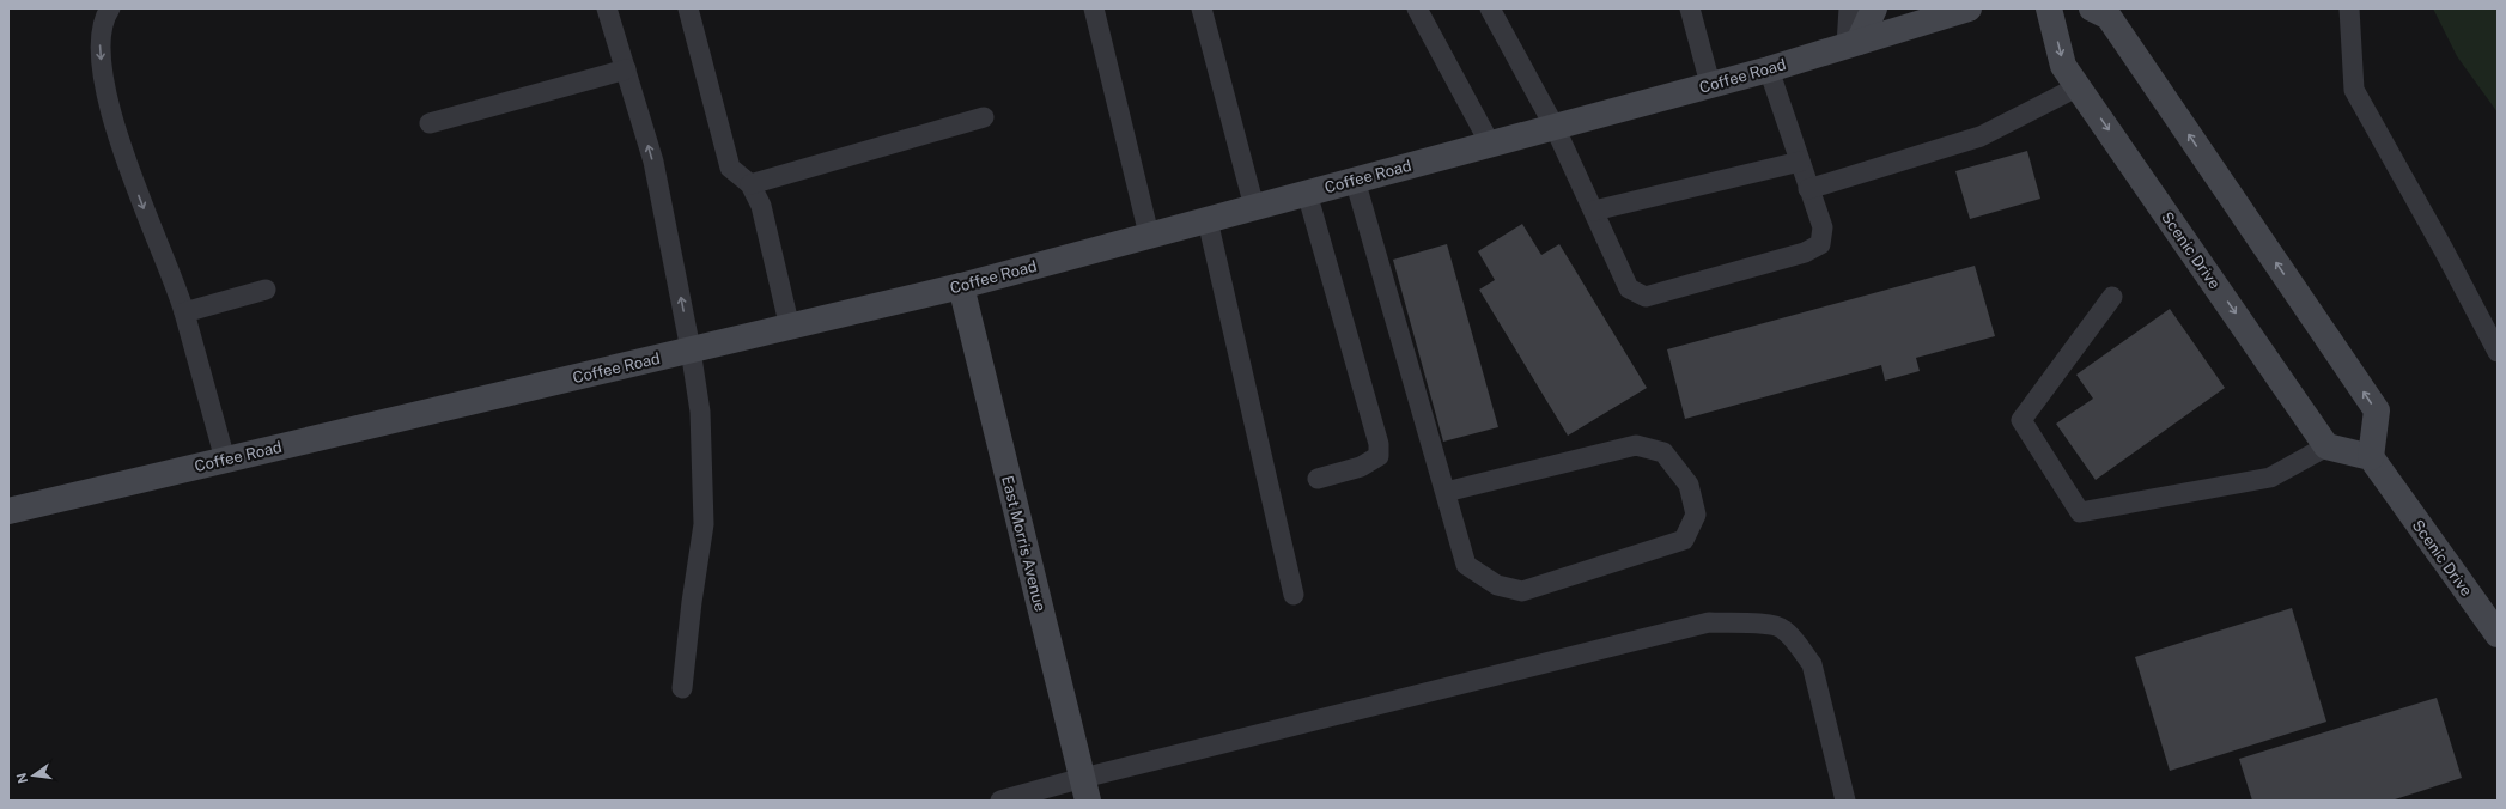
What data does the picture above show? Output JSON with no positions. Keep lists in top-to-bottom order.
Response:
{
  "streets": {
    "main road": ["Coffee Road", "Scenic Drive", "East Morris Avenue"]
  },
  "crossings": [
    ["Coffee Road", "East Morris Avenue"]
  ],
  "north": "left"
}
